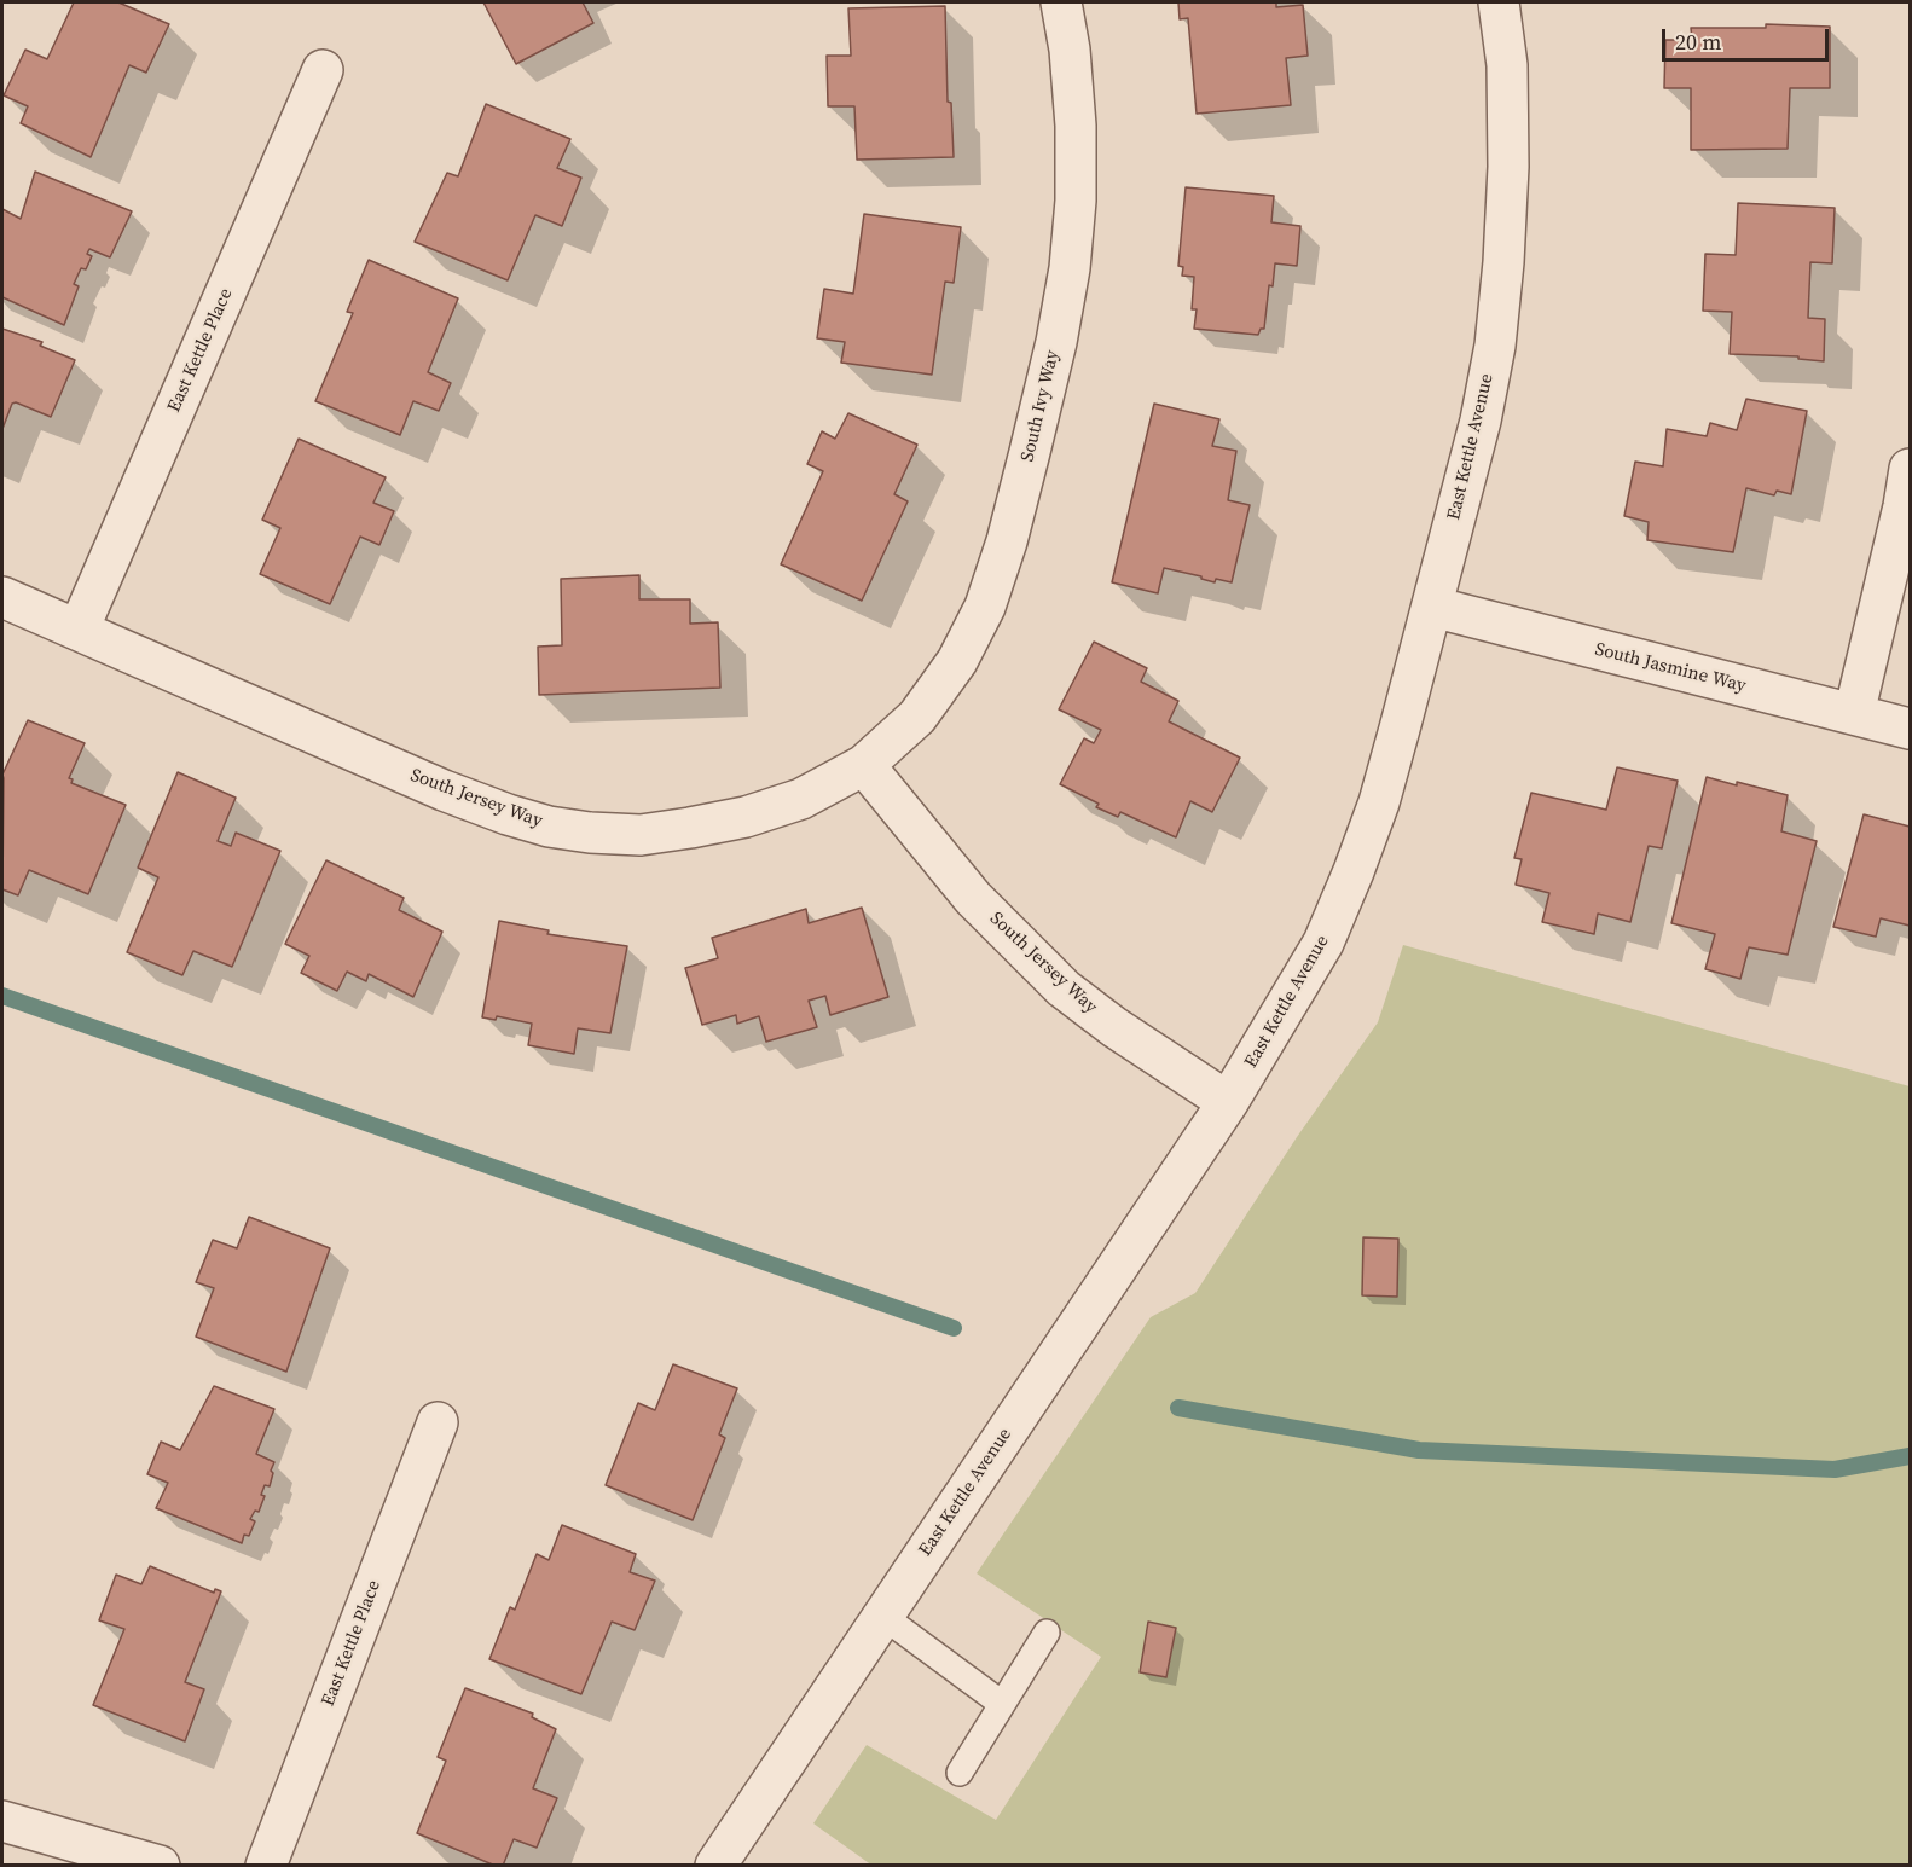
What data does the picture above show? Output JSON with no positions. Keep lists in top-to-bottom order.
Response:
{
  "streets": {
    "street": [
      "East Kettle Place",
      "South Ivy Way",
      "East Kettle Avenue",
      "South Jasmine Way",
      "South Jersey Way"
    ]
  },
  "crossings": [
    ["East Kettle Place", "South Jersey Way"],
    ["South Ivy Way", "South Jersey Way"],
    ["East Kettle Avenue", "South Jasmine Way"],
    ["East Kettle Avenue", "South Jersey Way"]
  ],
  "scale_bar": "20 m"
}
